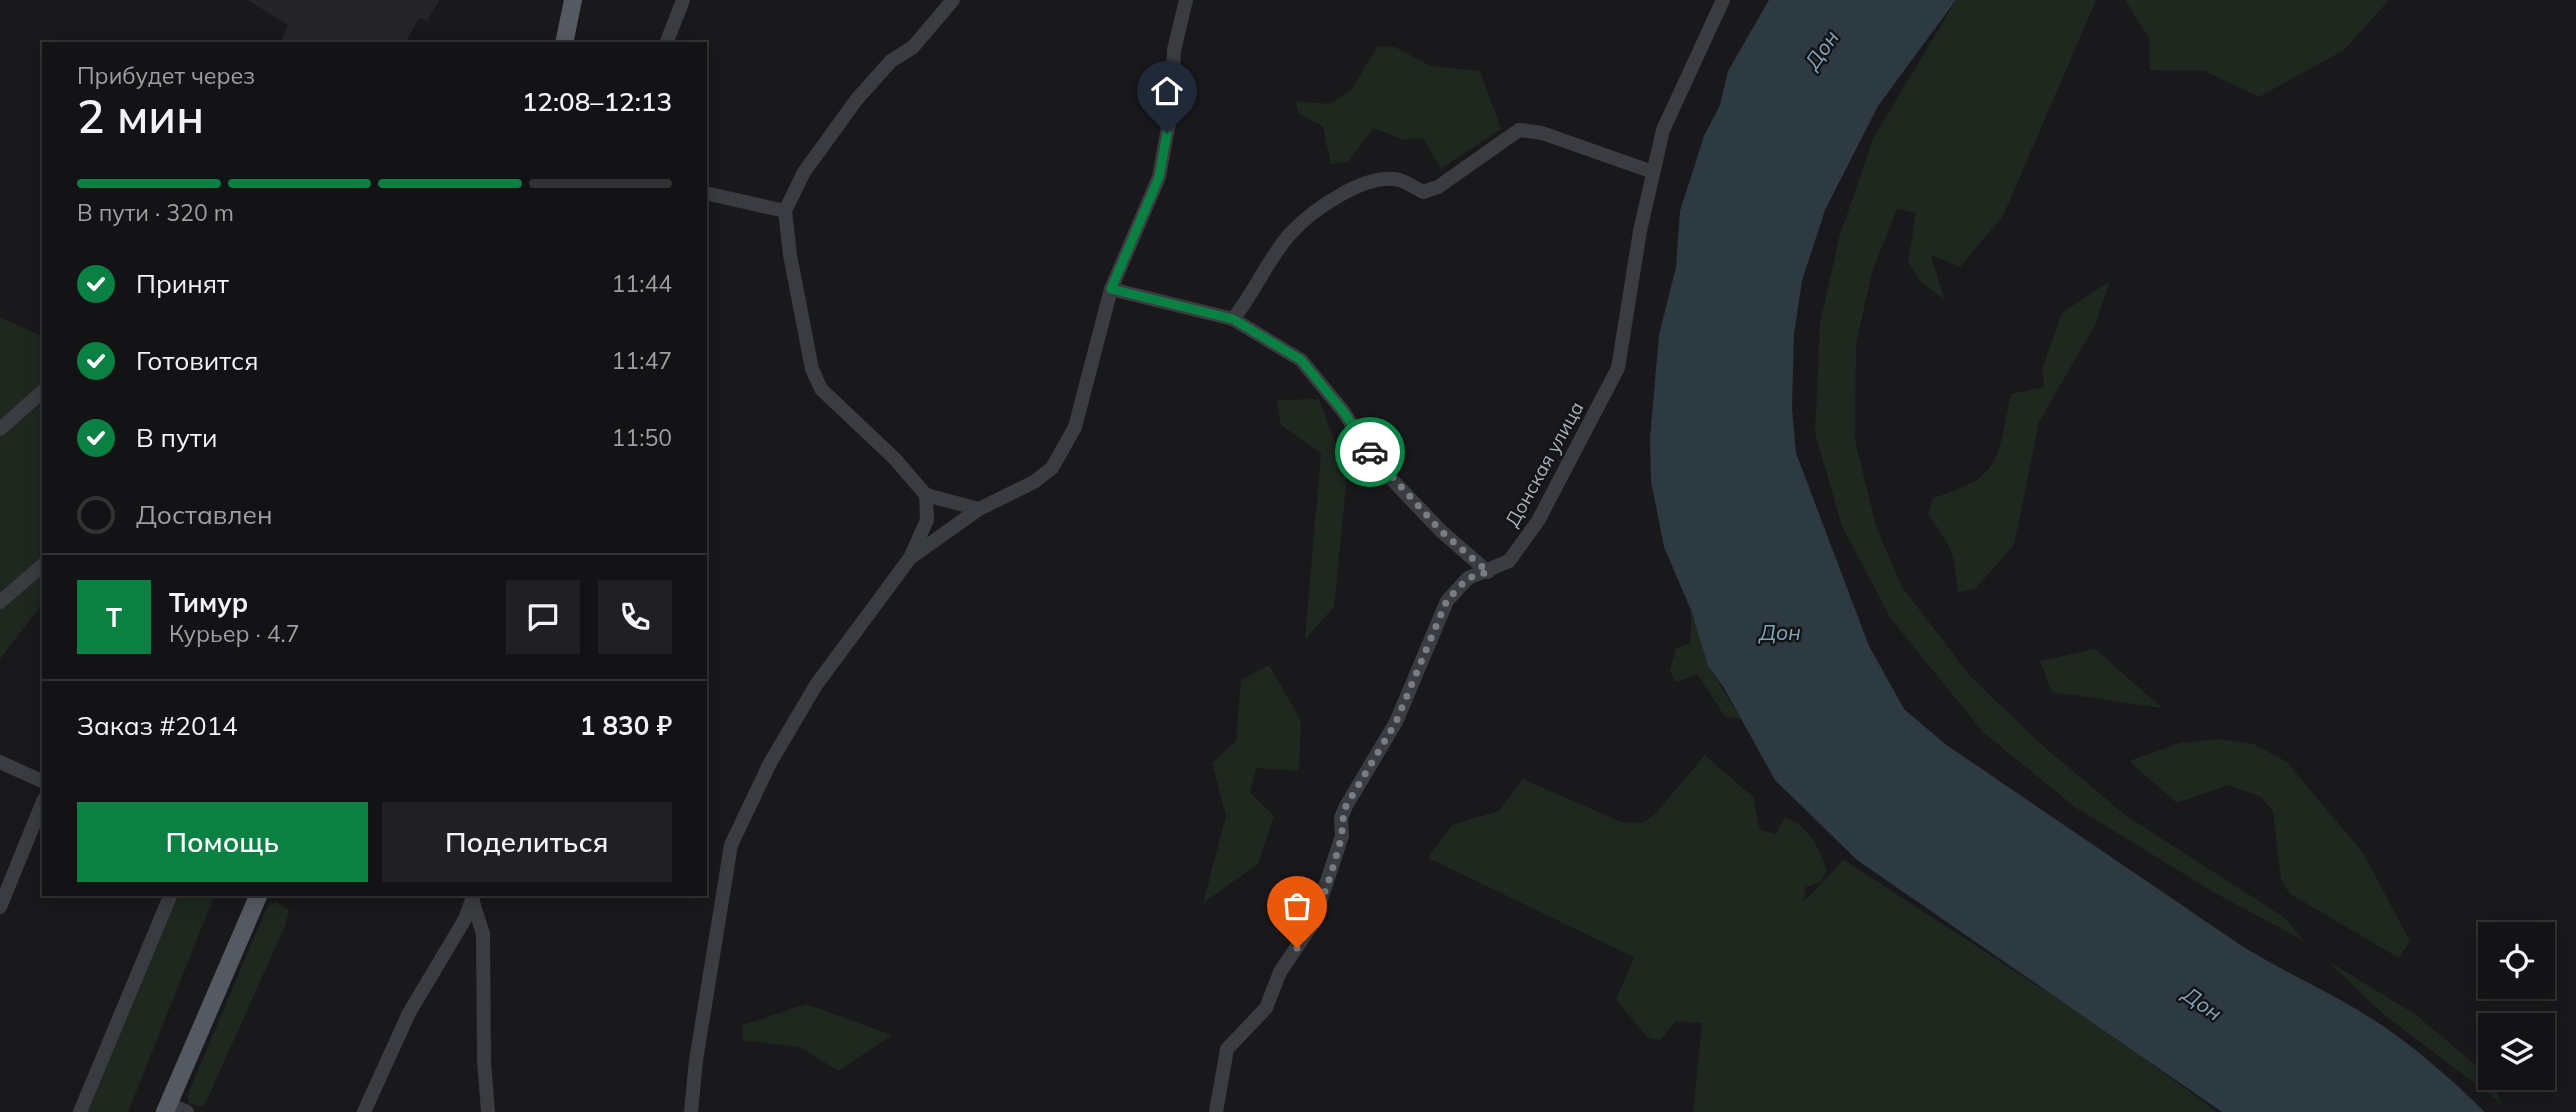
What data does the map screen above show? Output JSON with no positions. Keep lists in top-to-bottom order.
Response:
{
  "streets": {
    "street": ["Донская улица"]
  },
  "water": ["Дон"],
  "page": {
    "heading": ["2 мин", "Прибудет через", "12:08–12:13"],
    "panel": [
      "Тимур",
      "Курьер · 4.7",
      "Заказ #2014",
      "1 830 ₽"
    ],
    "bar": "В пути · 320 m",
    "list": [
      ["Принят", "11:44"],
      ["Готовится", "11:47"],
      ["В пути", "11:50"],
      "Доставлен"
    ],
    "round": "Т",
    "buttons": ["Помощь", "Поделиться"]
  }
}
